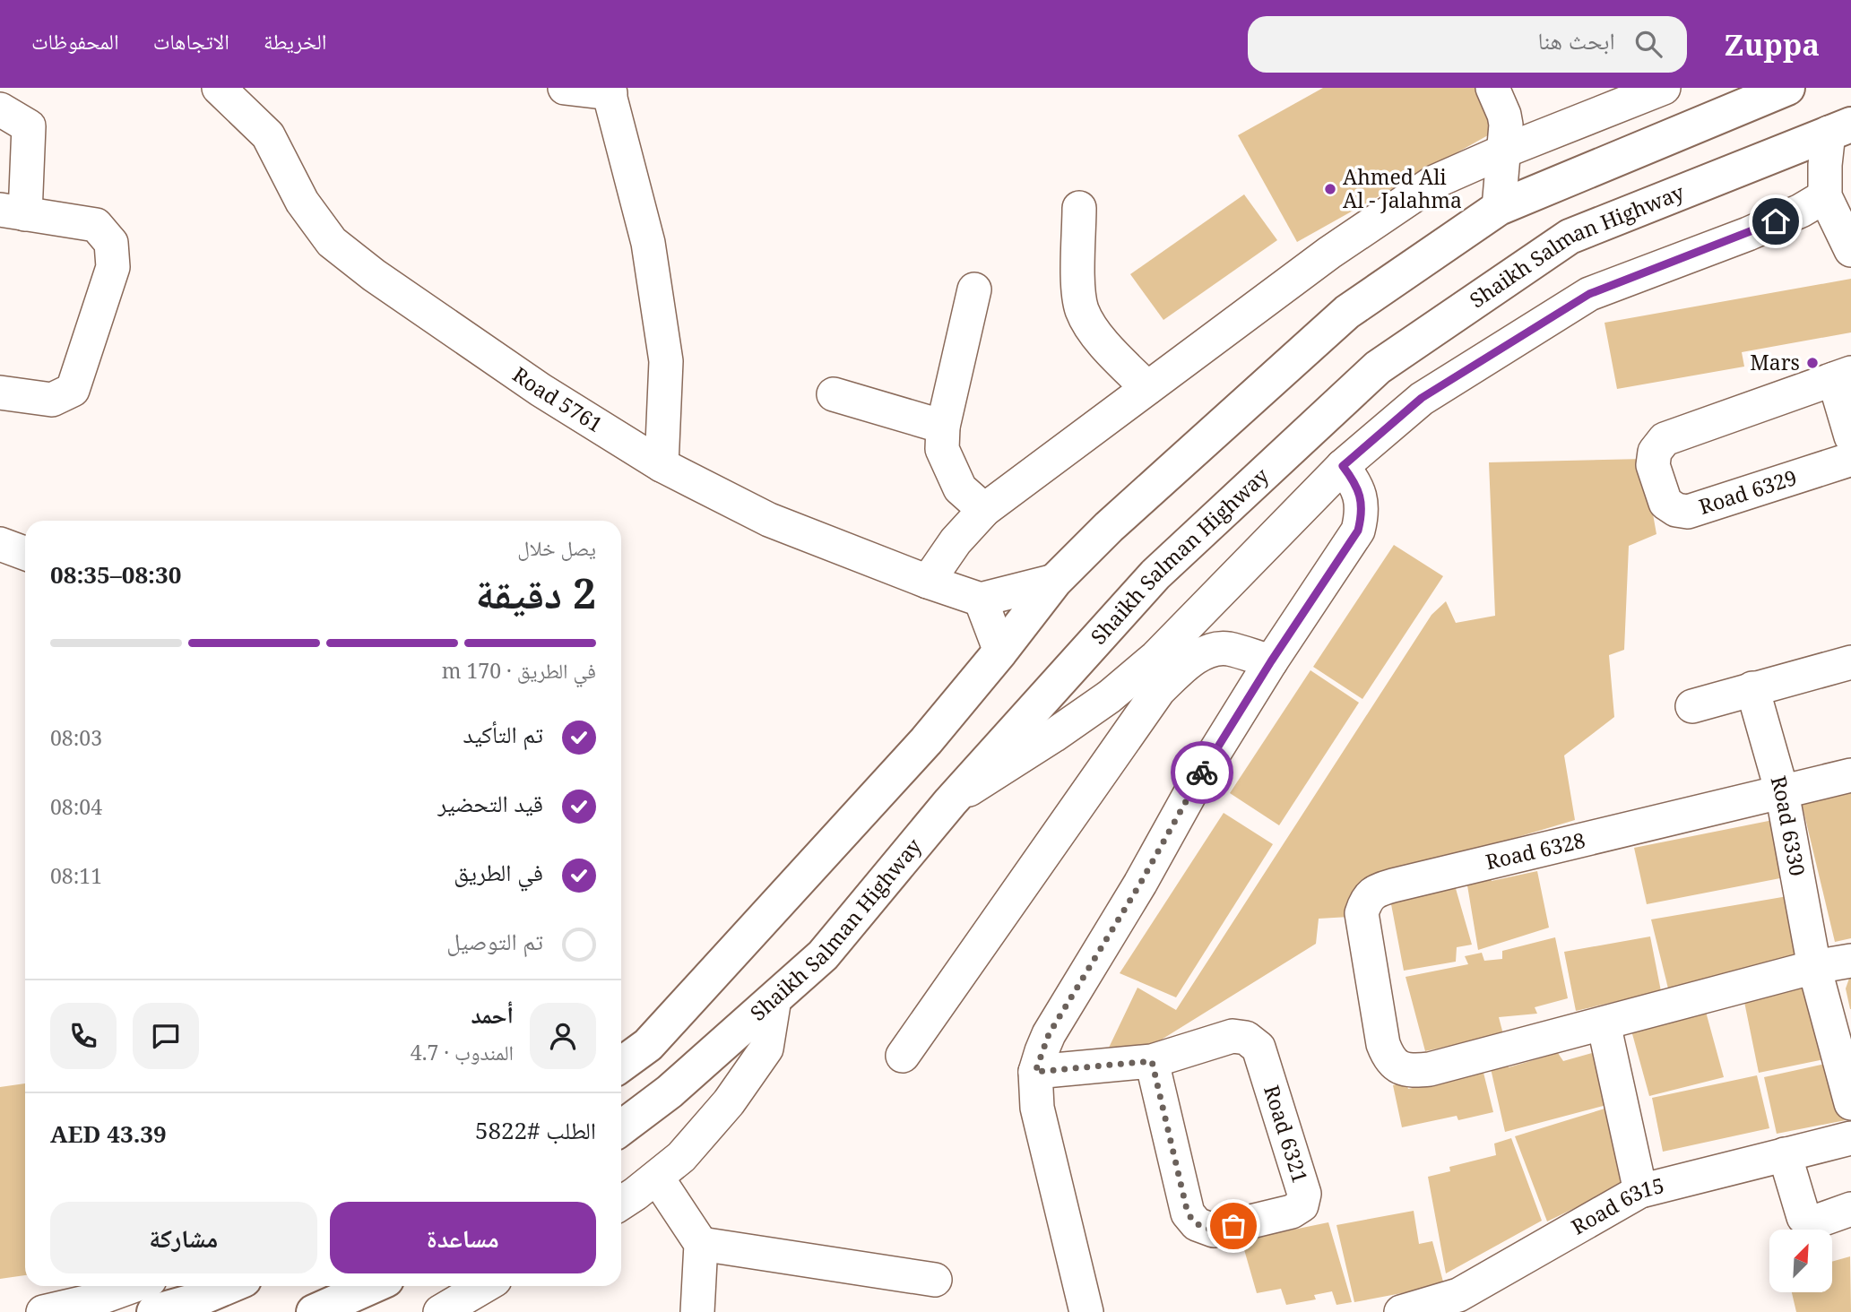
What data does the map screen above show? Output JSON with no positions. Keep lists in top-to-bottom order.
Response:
{
  "streets": {
    "main road": ["Shaikh Salman Highway"],
    "street": [
      "Road 5761",
      "Road 6329",
      "Road 6330",
      "Road 6328",
      "Road 6321",
      "Road 6315"
    ]
  },
  "crossings": [
    ["Road 6330", "Road 6328"]
  ],
  "places": ["Ahmed Ali Al - Jalahma", "Mars"],
  "north": "top right",
  "page": {
    "header": "Zuppa",
    "search": "ابحث هنا",
    "nav": ["الخريطة", "الاتجاهات", "المحفوظات"],
    "heading": ["2 دقيقة", "يصل خلال", "08:30–08:35"],
    "panel": [
      "أحمد",
      "المندوب · 4.7",
      "الطلب #5822",
      "AED 43.39"
    ],
    "bar": "في الطريق · 170 m",
    "list": [
      ["تم التأكيد", "08:03"],
      ["قيد التحضير", "08:04"],
      ["في الطريق", "08:11"],
      "تم التوصيل"
    ],
    "buttons": ["مساعدة", "مشاركة"]
  }
}
